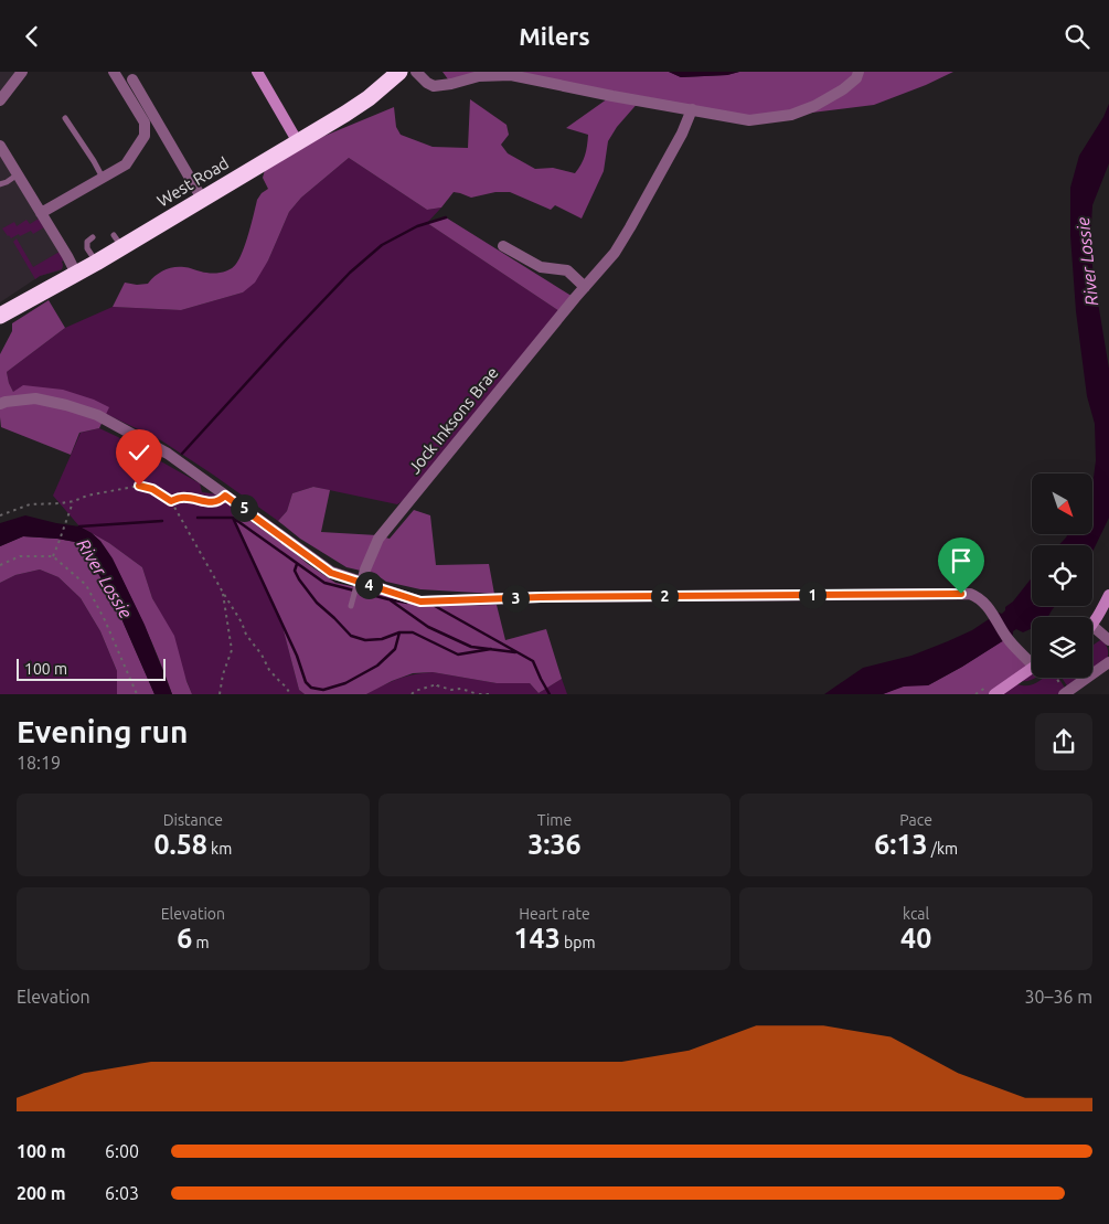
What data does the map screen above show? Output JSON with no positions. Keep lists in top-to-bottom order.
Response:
{
  "streets": {
    "highway": ["West Road"],
    "street": ["Jock Inksons Brae"]
  },
  "water": ["River Lossie"],
  "scale_bar": "100 m",
  "north": "bottom right",
  "page": {
    "header": "Milers",
    "pins": [
      "5",
      "4",
      "1",
      "2",
      "3"
    ],
    "scale": "100 m",
    "heading": ["Evening run", "18:19"],
    "stats": [
      ["Distance", "0.58 km"],
      ["Time", "3:36"],
      ["Pace", "6:13 /km"],
      ["Elevation", "6 m"],
      ["Heart rate", "143 bpm"],
      ["kcal", "40"]
    ],
    "chart": ["Elevation", "30–36 m"],
    "list": [
      {
        "name": "100 m",
        "note": "6:00"
      },
      {
        "name": "200 m",
        "note": "6:03"
      }
    ]
  }
}
